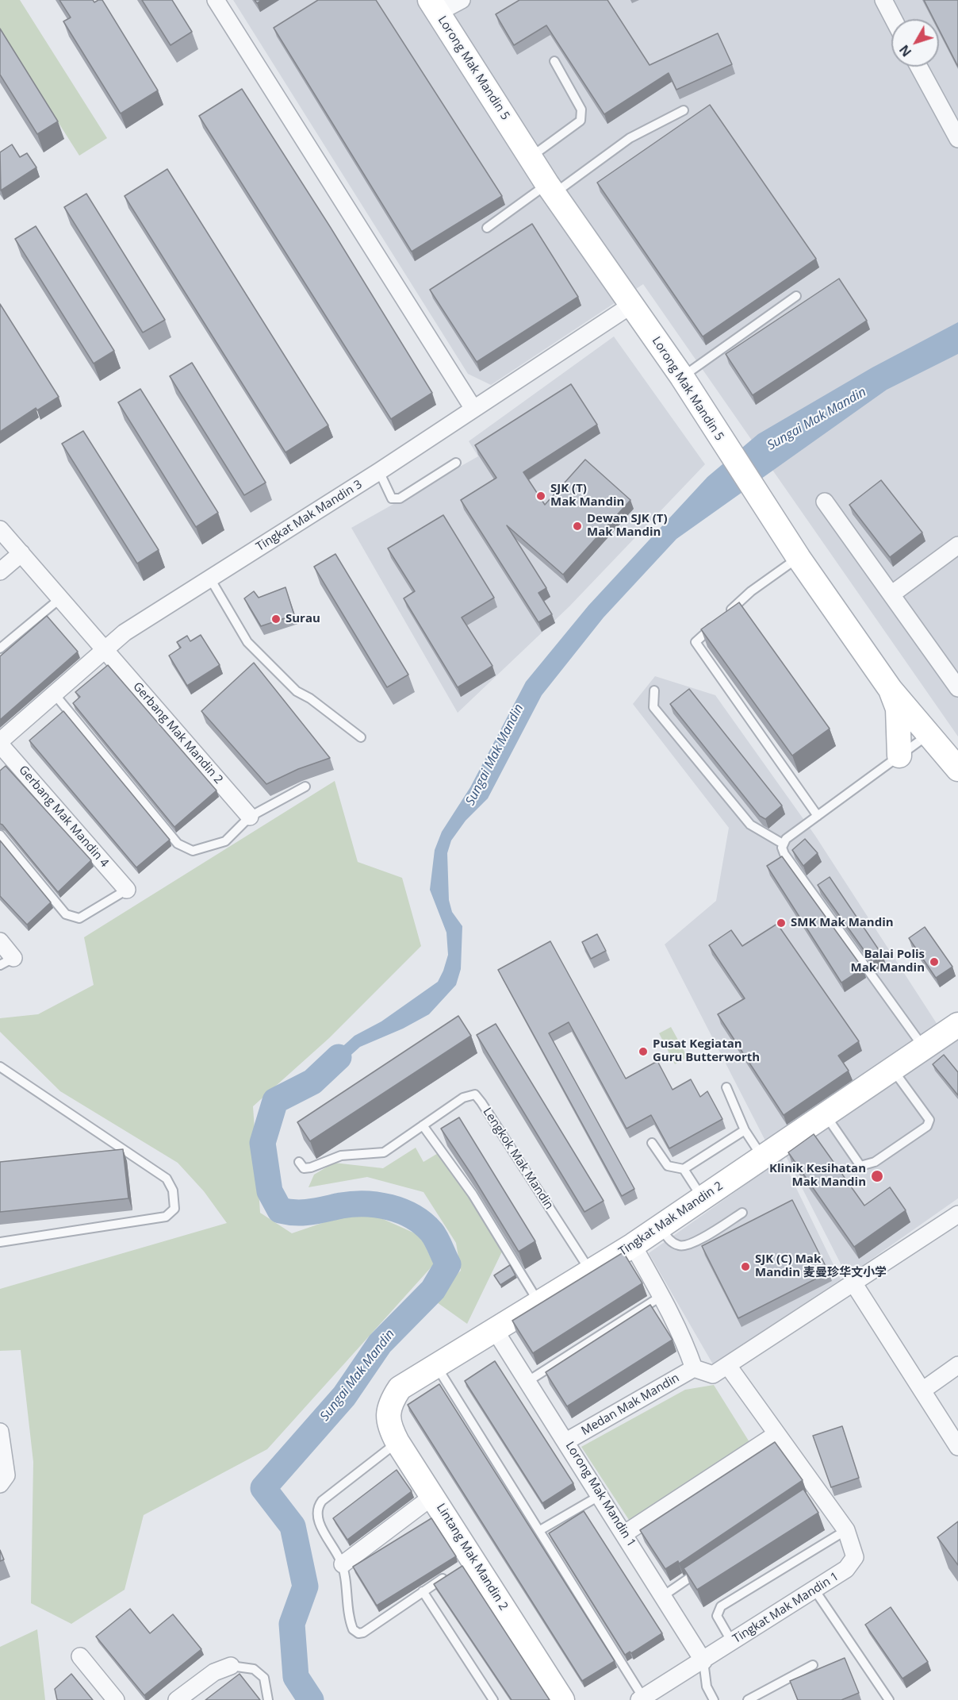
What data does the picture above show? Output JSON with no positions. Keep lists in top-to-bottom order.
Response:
{
  "streets": {
    "street": [
      "Lorong Mak Mandin 5",
      "Tingkat Mak Mandin 3",
      "Gerbang Mak Mandin 2",
      "Gerbang Mak Mandin 4",
      "Tingkat Mak Mandin 2",
      "Medan Mak Mandin",
      "Lorong Mak Mandin 1",
      "Lintang Mak Mandin 2",
      "Tingkat Mak Mandin 1"
    ],
    "lane": ["Lengkok Mak Mandin"]
  },
  "crossings": [
    ["Lorong Mak Mandin 5", "Tingkat Mak Mandin 3"],
    ["Tingkat Mak Mandin 3", "Gerbang Mak Mandin 2"],
    ["Tingkat Mak Mandin 3", "Gerbang Mak Mandin 4"],
    ["Lengkok Mak Mandin", "Tingkat Mak Mandin 2"],
    ["Tingkat Mak Mandin 2", "Lorong Mak Mandin 1"],
    ["Tingkat Mak Mandin 2", "Lintang Mak Mandin 2"],
    ["Medan Mak Mandin", "Lorong Mak Mandin 1"],
    ["Lorong Mak Mandin 1", "Tingkat Mak Mandin 1"]
  ],
  "water": ["Sungai Mak Mandin"],
  "places": [
    "SJK (T) Mak Mandin",
    "Dewan SJK (T) Mak Mandin",
    "Surau",
    "SMK Mak Mandin",
    "Balai Polis Mak Mandin",
    "Pusat Kegiatan Guru Butterworth",
    "Klinik Kesihatan Mak Mandin",
    "SJK (C) Mak Mandin 麦曼珍华文小学"
  ],
  "north": "bottom left"
}
